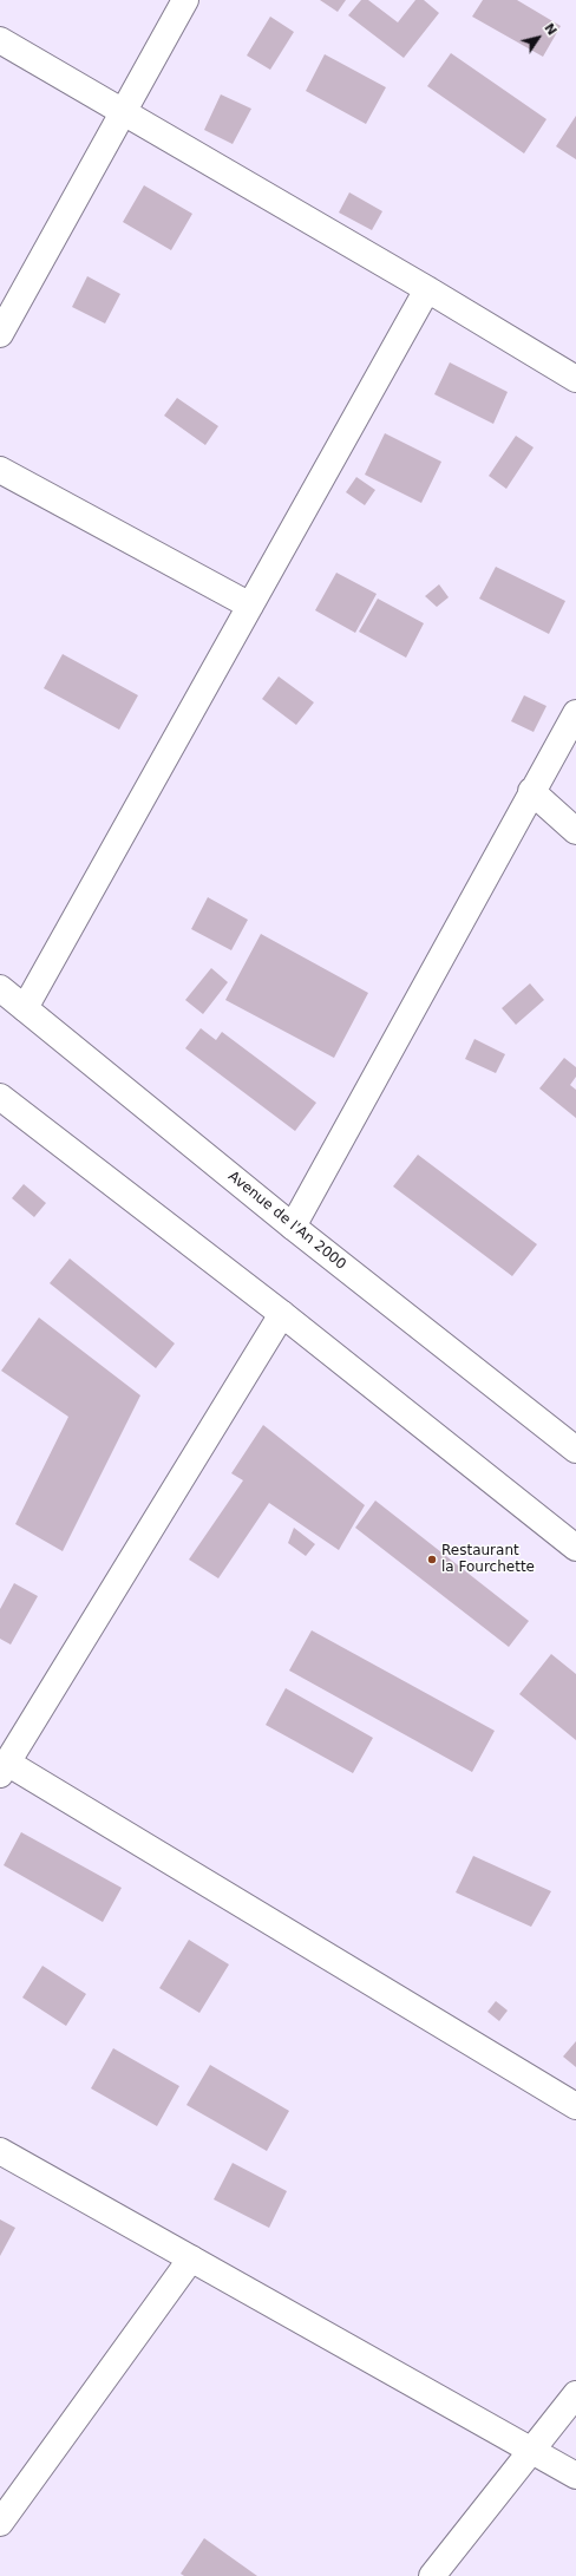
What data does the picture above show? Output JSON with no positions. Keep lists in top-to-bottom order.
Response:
{
  "streets": {
    "street": ["Avenue de l'An 2000"]
  },
  "places": ["Restaurant la Fourchette"],
  "north": "top right"
}
